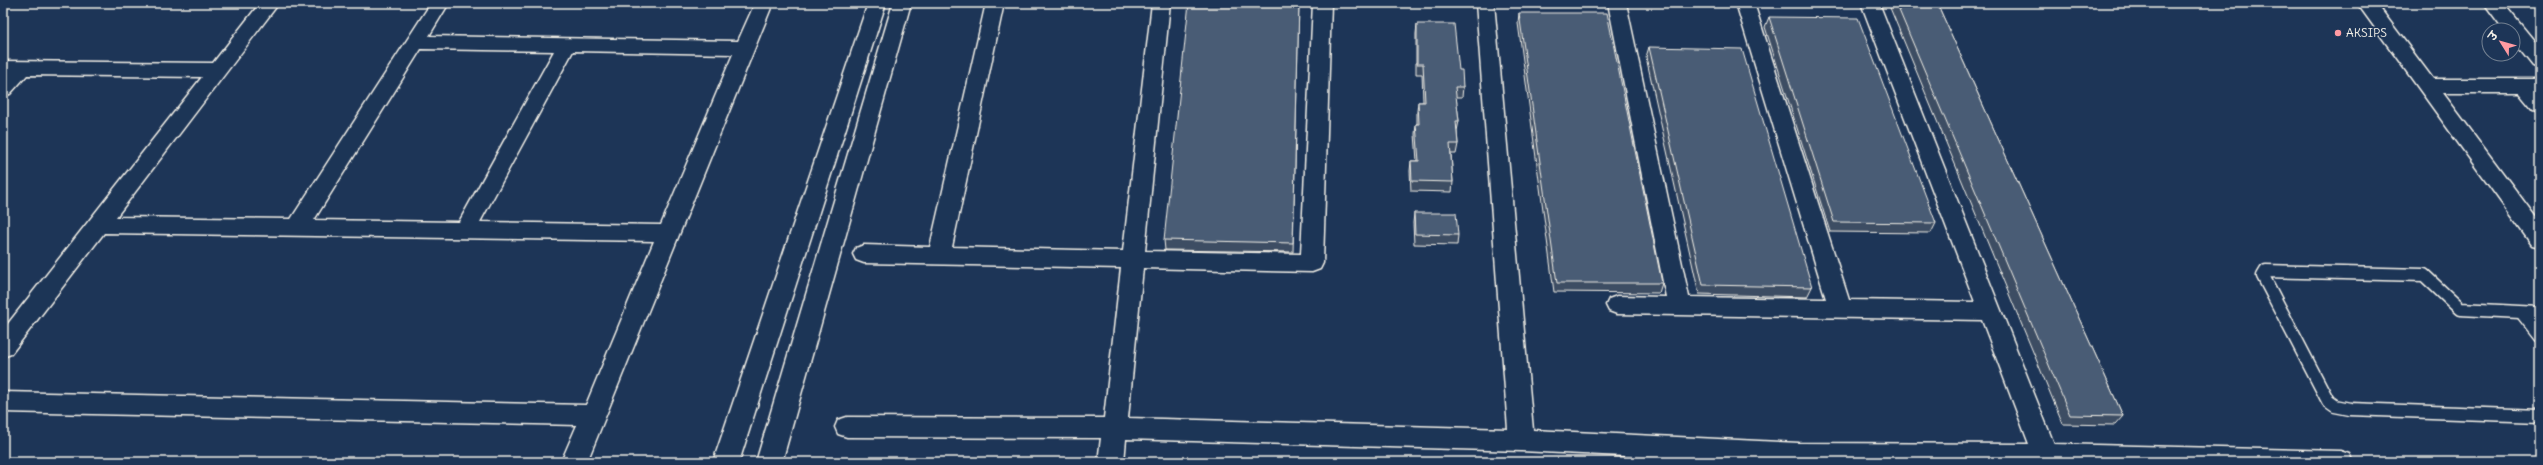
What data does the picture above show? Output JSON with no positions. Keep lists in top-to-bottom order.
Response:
{
  "places": ["AKSIPS"],
  "north": "top left"
}
